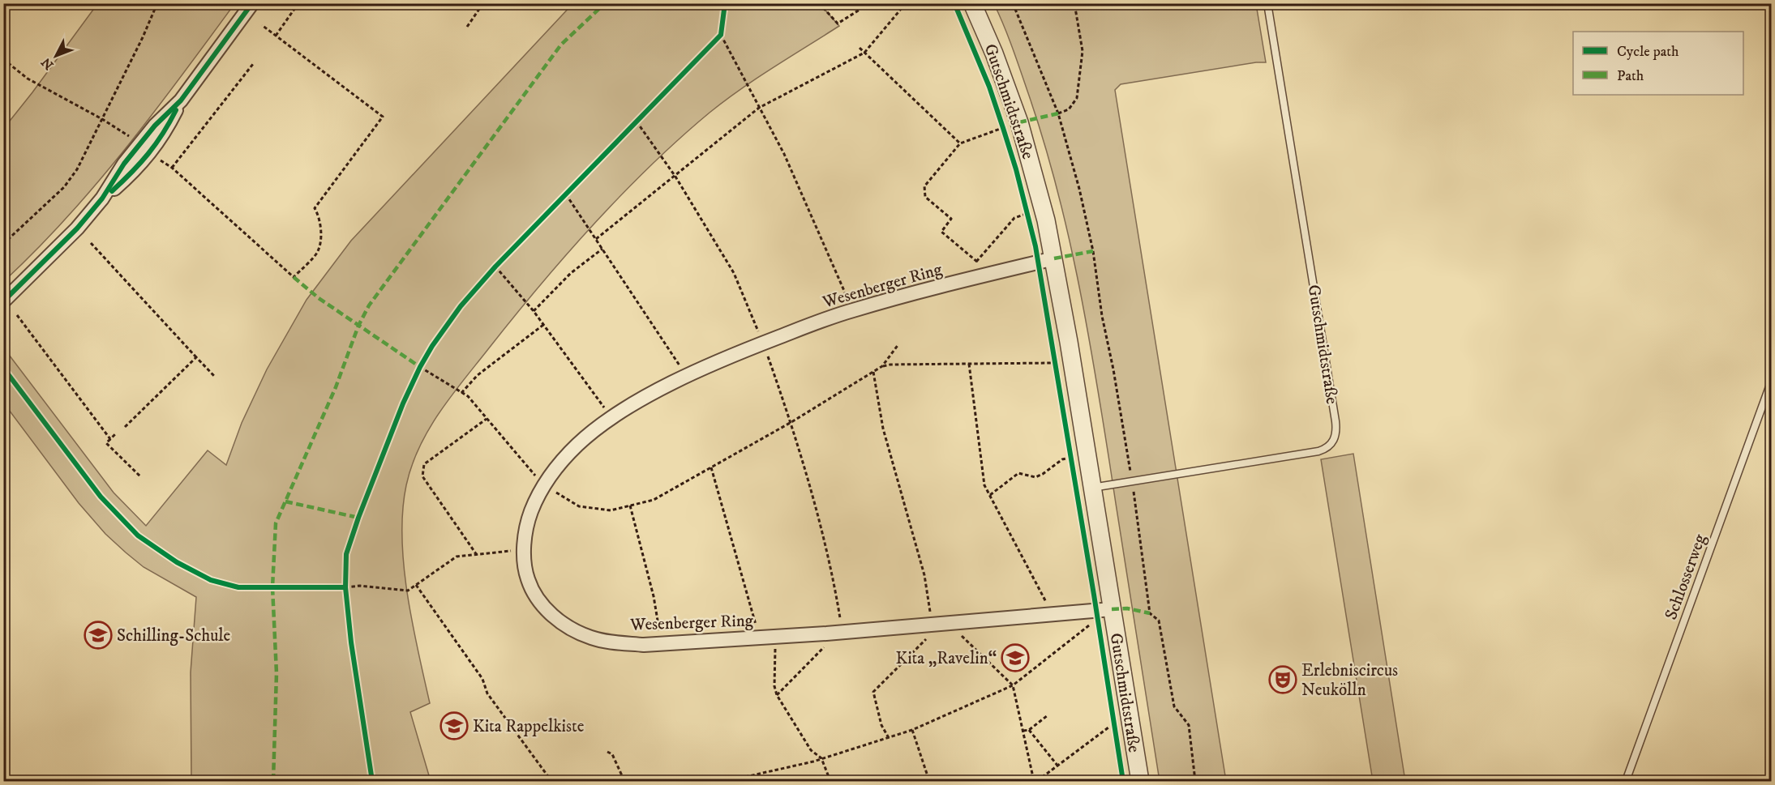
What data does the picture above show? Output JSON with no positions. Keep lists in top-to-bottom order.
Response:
{
  "streets": {
    "street": ["Gutschmidtstraße", "Wesenberger Ring"],
    "lane": ["Schlosserweg"]
  },
  "crossings": [
    ["Gutschmidtstraße", "Wesenberger Ring"]
  ],
  "places": {
    "school or university": ["Schilling-Schule", "Kita „Ravelin“", "Kita Rappelkiste"],
    "theatre": ["Erlebniscircus Neukölln"]
  },
  "legend": ["Cycle path", "Path"],
  "north": "bottom left"
}
